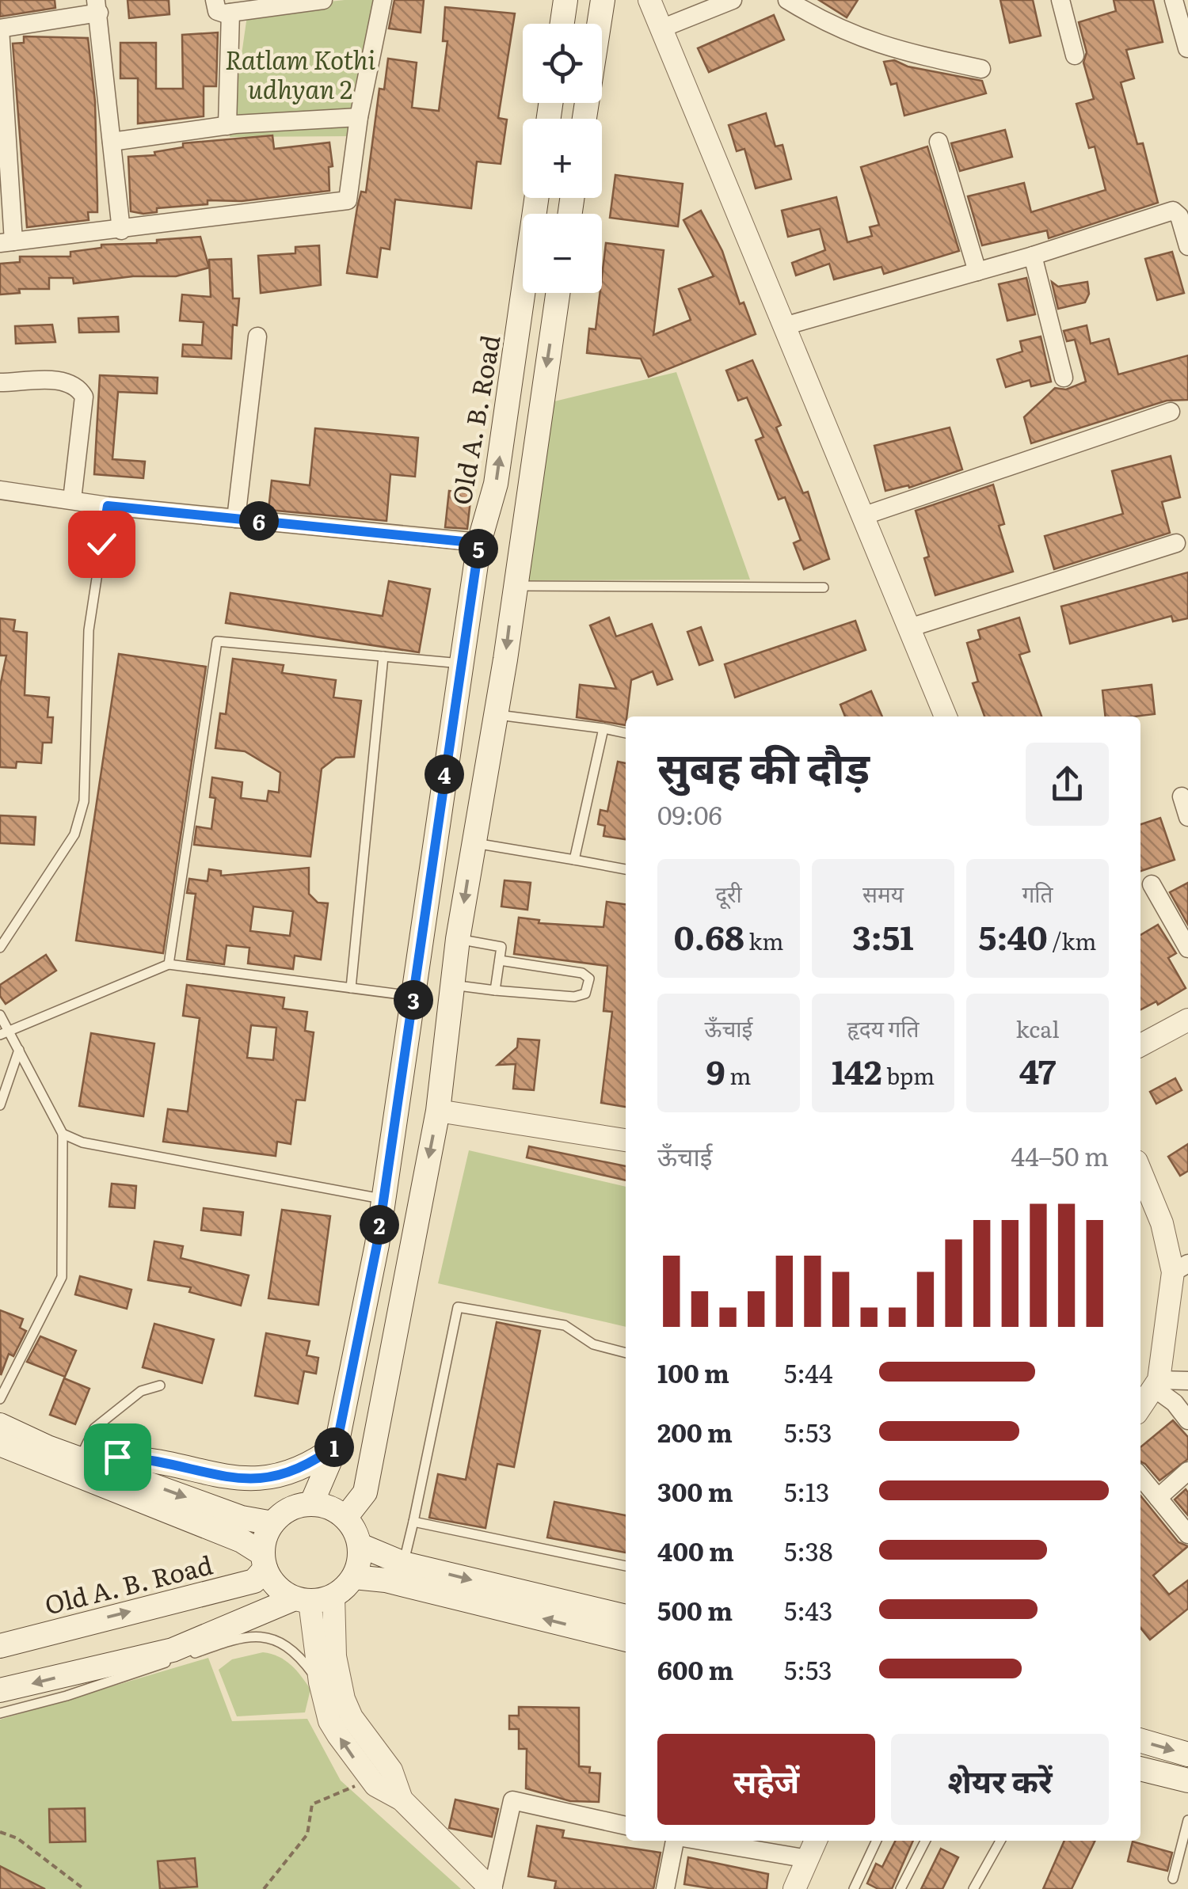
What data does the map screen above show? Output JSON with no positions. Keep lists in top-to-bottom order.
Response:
{
  "streets": {
    "main road": ["Old A. B. Road"]
  },
  "parks": ["Ratlam Kothi udhyan 2"],
  "page": {
    "map_buttons": ["+", "−"],
    "pins": [
      "6",
      "5",
      "4",
      "3",
      "2",
      "1"
    ],
    "heading": ["सुबह की दौड़", "09:06"],
    "stats": [
      ["दूरी", "0.68 km"],
      ["समय", "3:51"],
      ["गति", "5:40 /km"],
      ["ऊँचाई", "9 m"],
      ["हृदय गति", "142 bpm"],
      ["kcal", "47"]
    ],
    "chart": ["ऊँचाई", "44–50 m"],
    "list": [
      {
        "name": "100 m",
        "note": "5:44"
      },
      {
        "name": "200 m",
        "note": "5:53"
      },
      {
        "name": "300 m",
        "note": "5:13"
      },
      {
        "name": "400 m",
        "note": "5:38"
      },
      {
        "name": "500 m",
        "note": "5:43"
      },
      {
        "name": "600 m",
        "note": "5:53"
      }
    ],
    "buttons": ["सहेजें", "शेयर करें"]
  }
}
